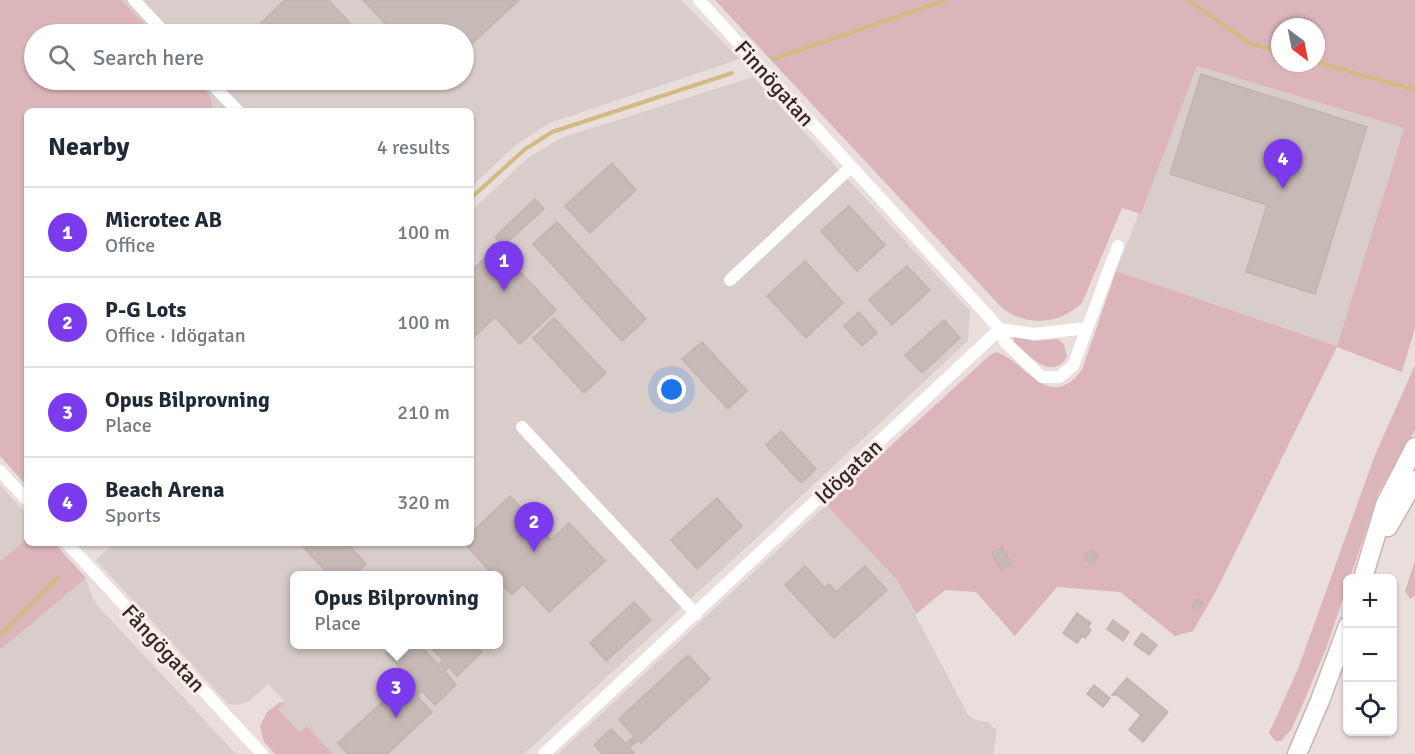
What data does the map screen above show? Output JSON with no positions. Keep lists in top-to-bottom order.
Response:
{
  "streets": {
    "street": ["Finnögatan", "Idögatan", "Fångögatan"]
  },
  "crossings": [
    ["Finnögatan", "Idögatan"]
  ],
  "north": "bottom right",
  "page": {
    "search": "Search here",
    "heading": ["Nearby", "4 results"],
    "pins": [
      "4",
      "1",
      "2",
      "3"
    ],
    "list": [
      {
        "mark": "1",
        "name": "Microtec AB",
        "note": "Office",
        "value": "100 m"
      },
      {
        "mark": "2",
        "name": "P-G Lots",
        "note": "Office · Idögatan",
        "value": "100 m"
      },
      {
        "mark": "3",
        "name": "Opus Bilprovning",
        "note": "Place",
        "value": "210 m"
      },
      {
        "mark": "4",
        "name": "Beach Arena",
        "note": "Sports",
        "value": "320 m"
      }
    ],
    "popup": ["Opus Bilprovning", "Place"],
    "map_buttons": ["+", "−"]
  }
}
